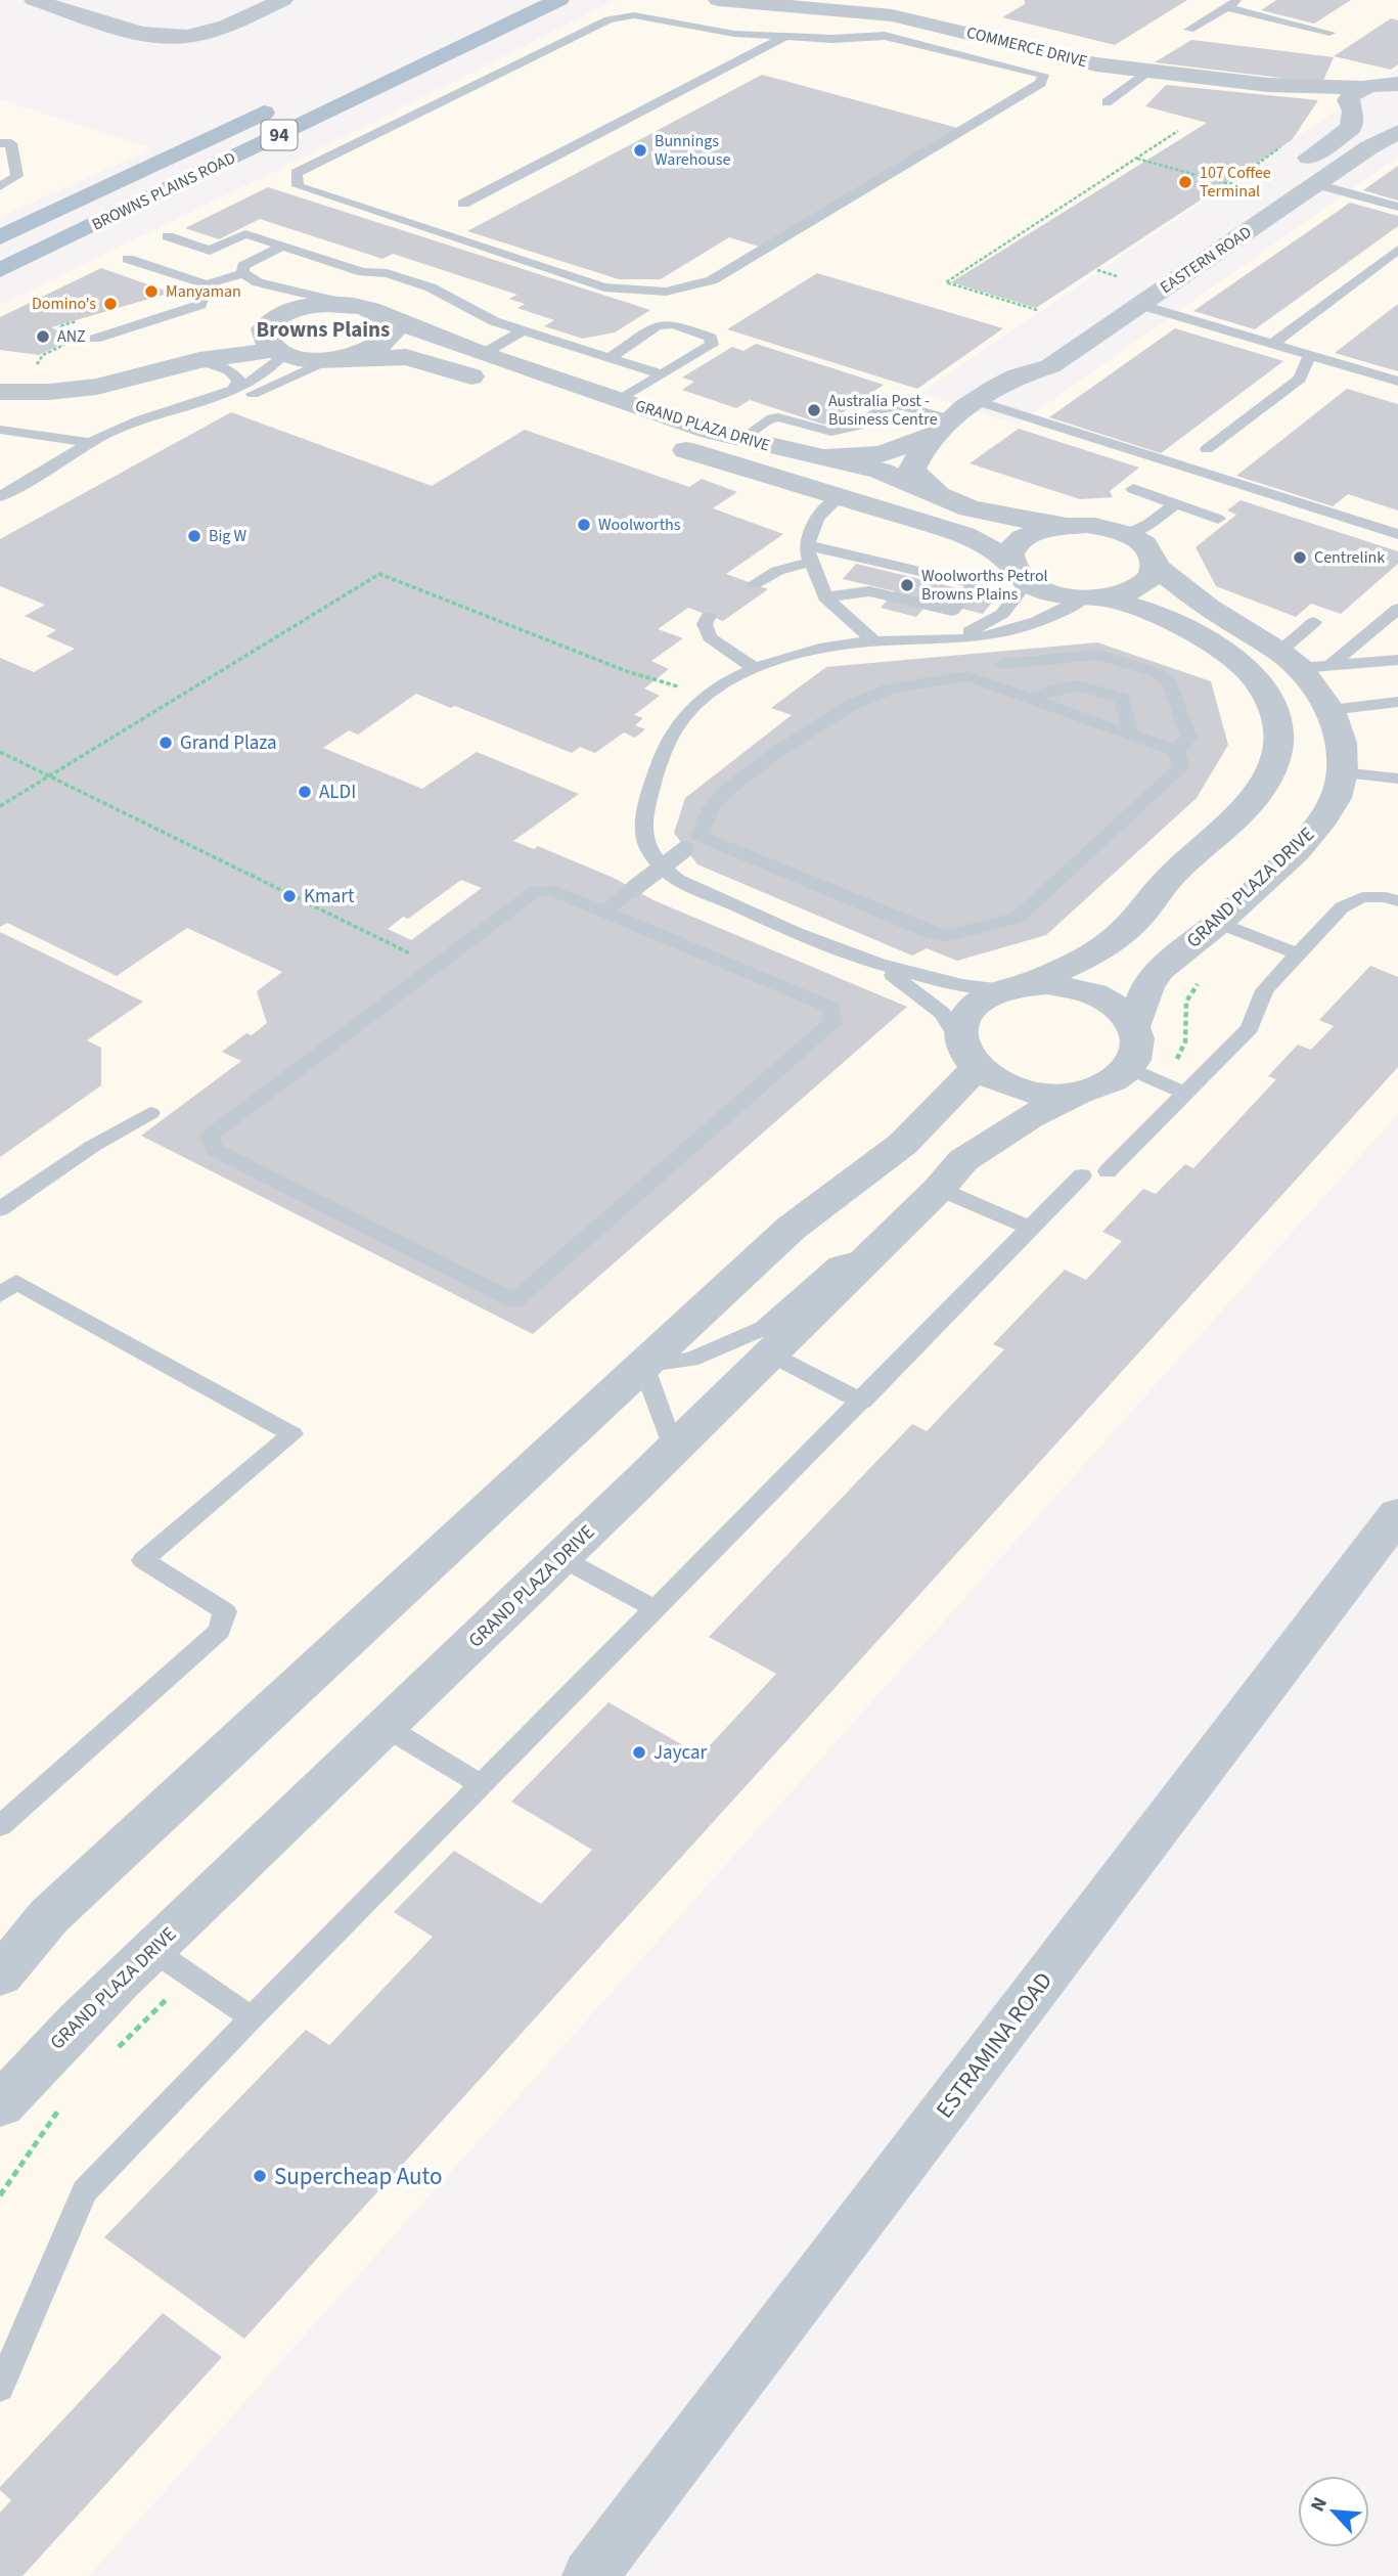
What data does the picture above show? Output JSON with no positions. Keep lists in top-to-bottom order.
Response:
{
  "streets": {
    "main road": ["94", "BROWNS PLAINS ROAD"],
    "street": [
      "COMMERCE DRIVE",
      "EASTERN ROAD",
      "GRAND PLAZA DRIVE",
      "ESTRAMINA ROAD"
    ]
  },
  "crossings": [
    ["EASTERN ROAD", "GRAND PLAZA DRIVE"]
  ],
  "districts": ["Browns Plains"],
  "places": [
    "Bunnings Warehouse",
    "107 Coffee Terminal",
    "Manyaman",
    "Domino's",
    "ANZ",
    "Australia Post - Business Centre",
    "Woolworths",
    "Big W",
    "Centrelink",
    "Woolworths Petrol Browns Plains",
    "Grand Plaza",
    "ALDI",
    "Kmart",
    "Jaycar",
    "Supercheap Auto"
  ],
  "north": "top left"
}
